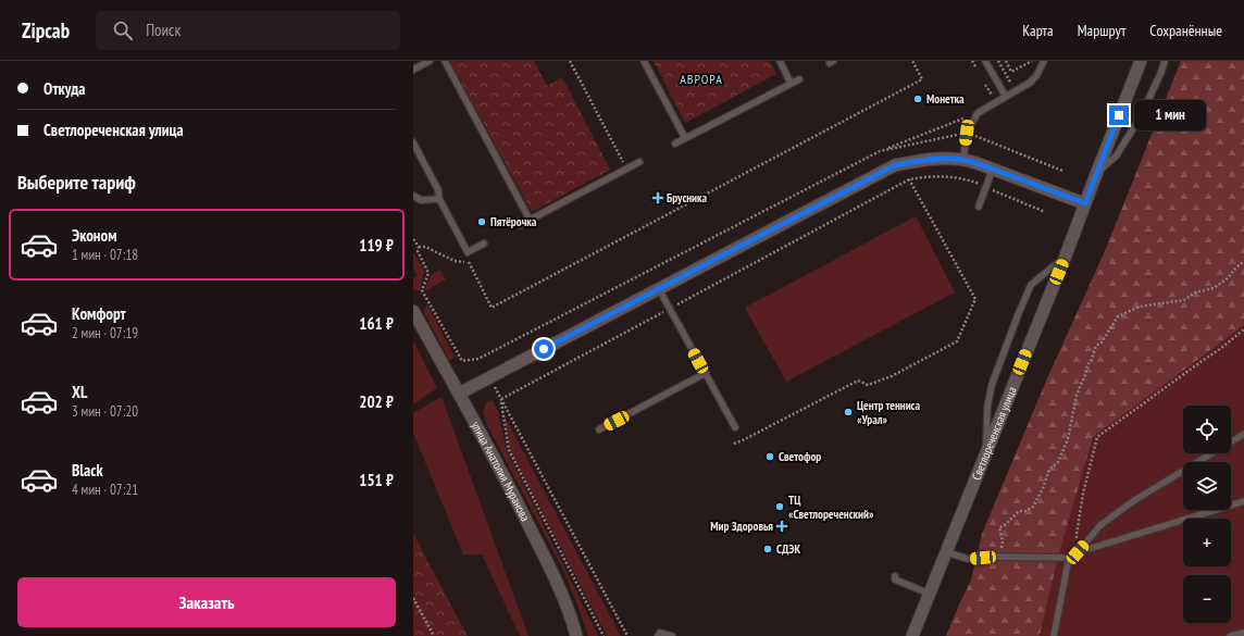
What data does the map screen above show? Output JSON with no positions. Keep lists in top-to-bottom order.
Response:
{
  "streets": {
    "street": ["Светлореченская улица", "улица Анатолия Муранова"]
  },
  "districts": ["АВРОРА"],
  "places": {
    "other": [
      "Монетка",
      "Пятёрочка",
      "Центр тенниса «Урал»",
      "Светофор",
      "ТЦ «Светлореченский»",
      "СДЭК"
    ],
    "health": ["Брусника", "Мир Здоровья"]
  },
  "page": {
    "header": "Zipcab",
    "search": "Поиск",
    "nav": ["Карта", "Маршрут", "Сохранённые"],
    "banner": ["Откуда", "Светлореченская улица"],
    "bubble": "1 мин",
    "heading": "Выберите тариф",
    "list": [
      {
        "name": "Эконом",
        "note": "1 мин · 07:18",
        "value": "119 ₽"
      },
      {
        "name": "Комфорт",
        "note": "2 мин · 07:19",
        "value": "161 ₽"
      },
      {
        "name": "XL",
        "note": "3 мин · 07:20",
        "value": "202 ₽"
      },
      {
        "name": "Black",
        "note": "4 мин · 07:21",
        "value": "151 ₽"
      }
    ],
    "map_buttons": ["+", "−"],
    "buttons": "Заказать"
  }
}
